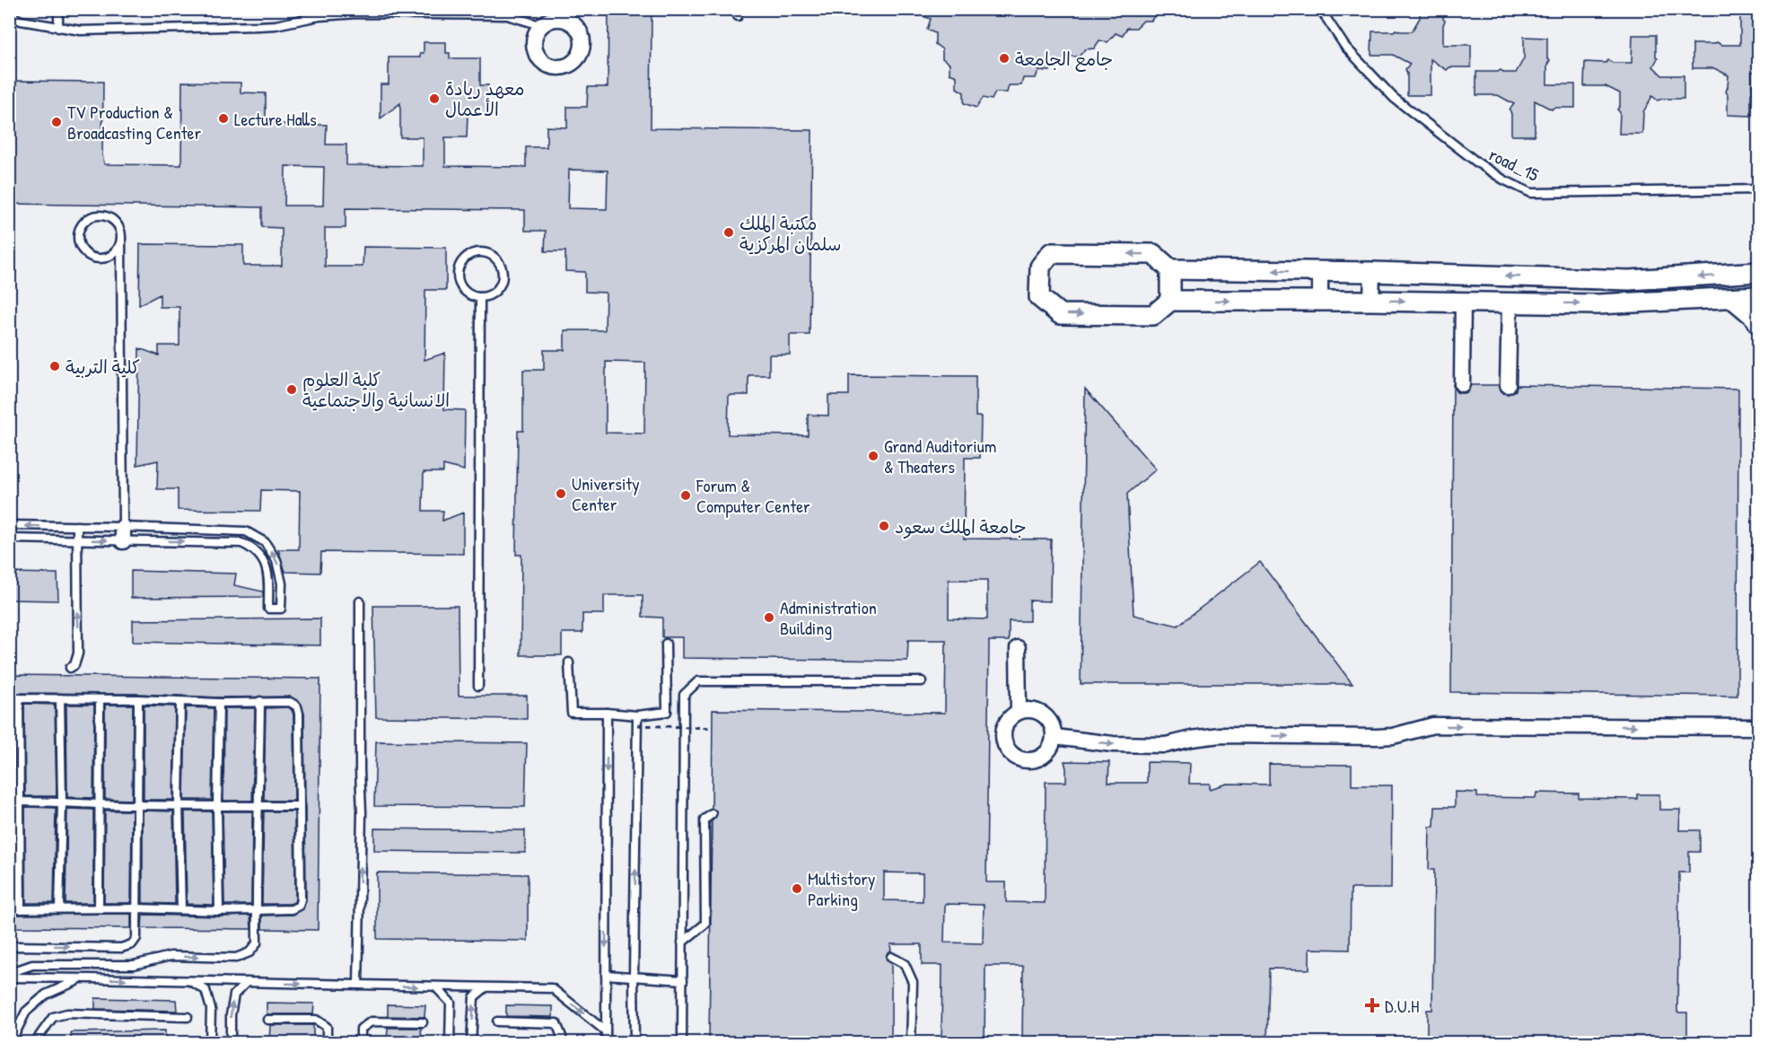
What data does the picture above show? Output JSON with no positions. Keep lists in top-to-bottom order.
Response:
{
  "streets": {
    "lane": ["road_15"]
  },
  "places": {
    "other": [
      "جامع الجامعة",
      "معهد ريادة الأعمال",
      "Lecture Halls",
      "TV Production & Broadcasting Center",
      "مكتبة الملك سلمان المركزية",
      "كلية التربية",
      "كلية العلوم الانسانية والاجتماعية",
      "Grand Auditorium & Theaters",
      "University Center",
      "Forum & Computer Center",
      "جامعة الملك سعود",
      "Administration Building",
      "Multistory Parking"
    ],
    "health": ["D.U.H"]
  }
}
